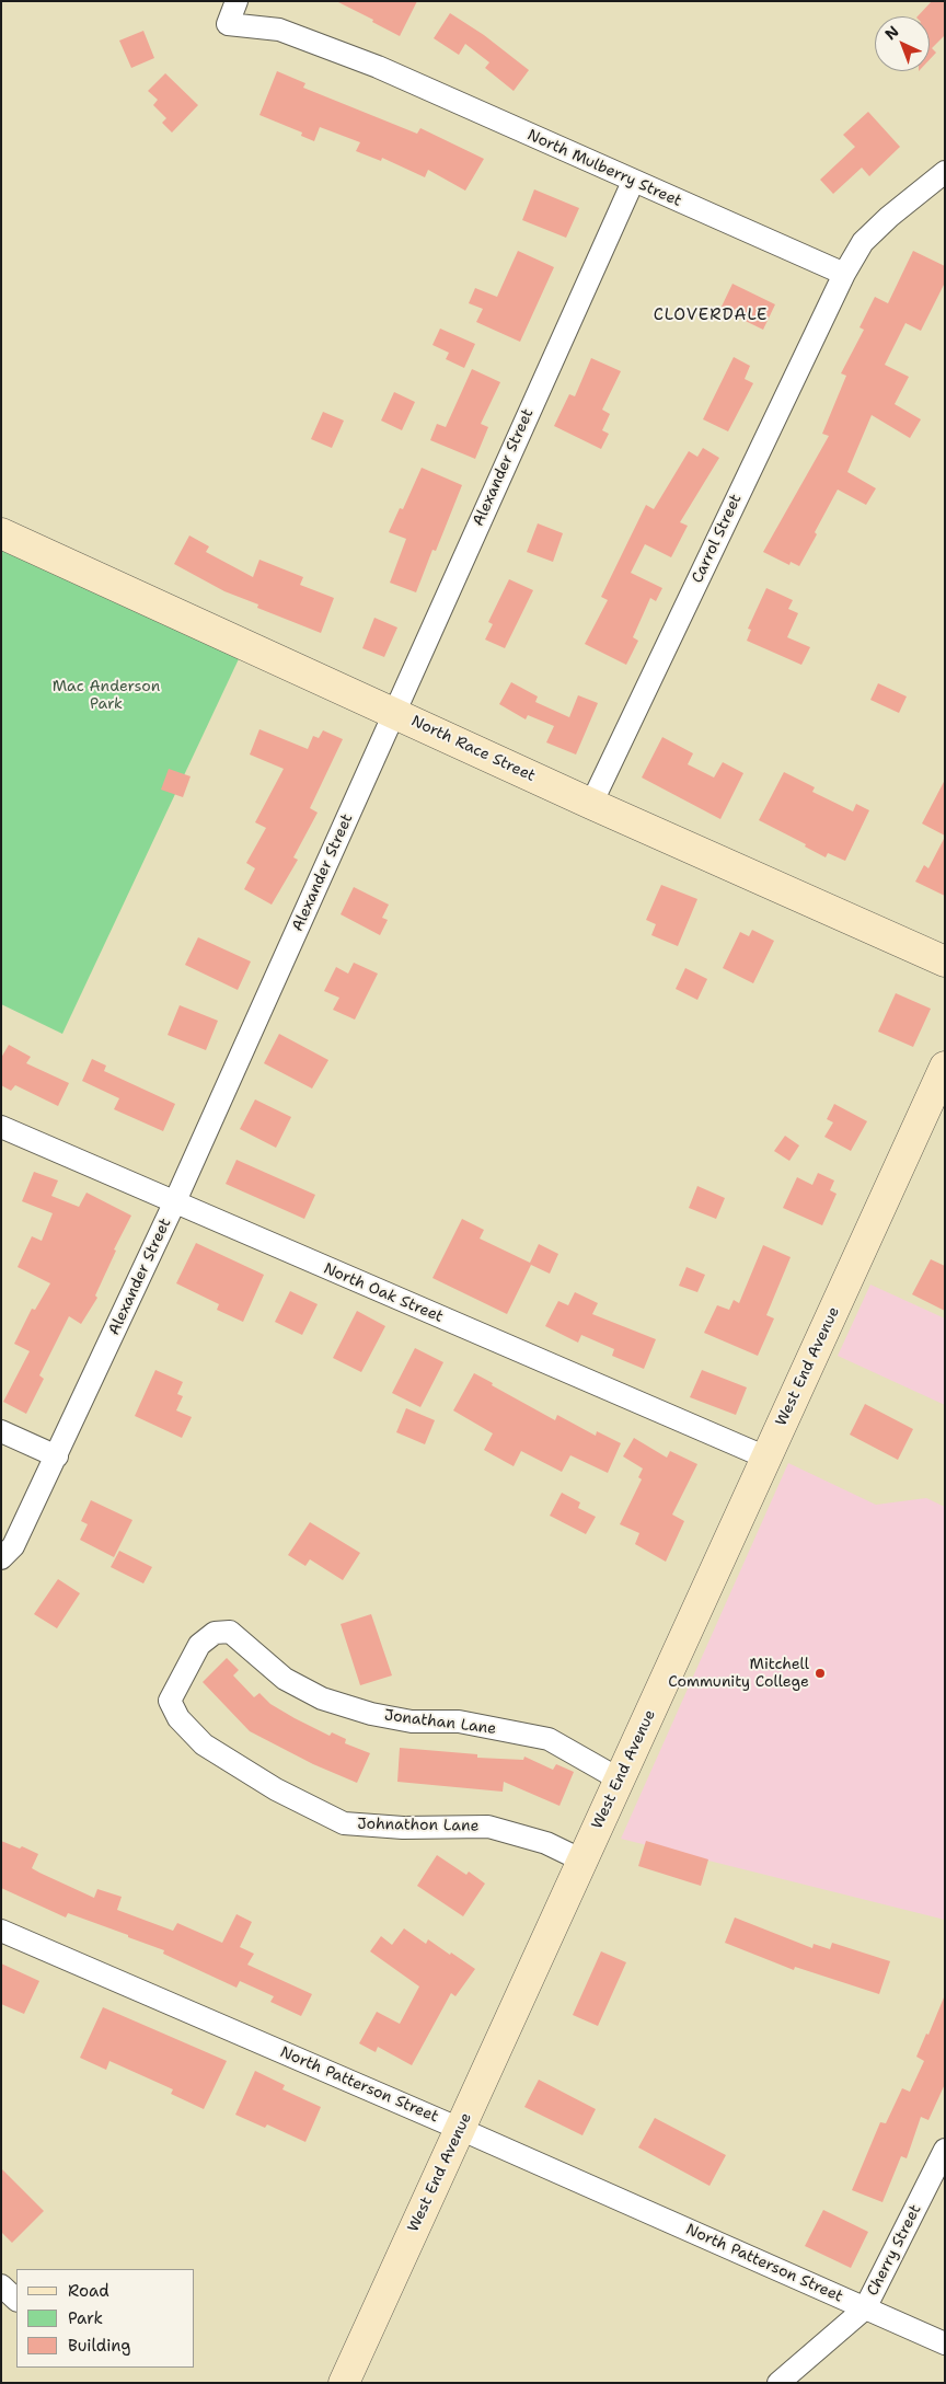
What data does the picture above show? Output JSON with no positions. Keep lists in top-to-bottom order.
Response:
{
  "streets": {
    "main road": ["North Race Street", "West End Avenue"],
    "street": [
      "North Mulberry Street",
      "Alexander Street",
      "Carrol Street",
      "North Oak Street",
      "Jonathan Lane",
      "Johnathon Lane",
      "North Patterson Street",
      "Cherry Street"
    ]
  },
  "crossings": [
    ["North Mulberry Street", "Alexander Street"],
    ["North Mulberry Street", "Carrol Street"],
    ["Alexander Street", "North Race Street"],
    ["Alexander Street", "North Oak Street"],
    ["Carrol Street", "North Race Street"],
    ["North Oak Street", "West End Avenue"],
    ["West End Avenue", "Jonathan Lane"],
    ["West End Avenue", "Johnathon Lane"],
    ["West End Avenue", "North Patterson Street"],
    ["Jonathan Lane", "Johnathon Lane"],
    ["North Patterson Street", "Cherry Street"]
  ],
  "districts": ["CLOVERDALE"],
  "parks": ["Mac Anderson Park"],
  "places": ["Mitchell Community College"],
  "legend": ["Road", "Park", "Building"],
  "north": "top left"
}
